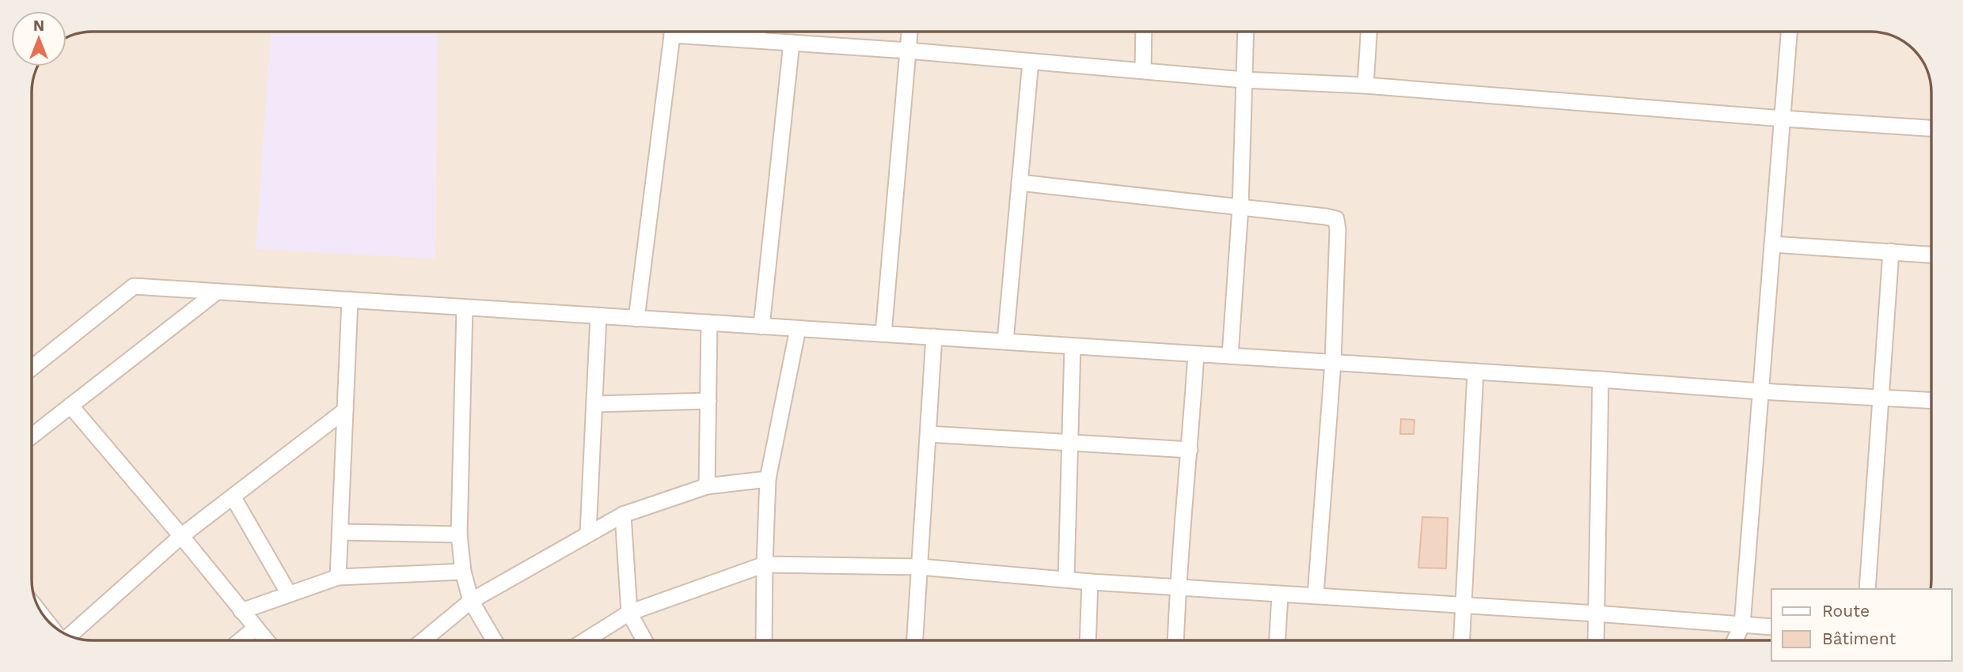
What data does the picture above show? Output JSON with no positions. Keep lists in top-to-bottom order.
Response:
{
  "legend": ["Route", "Bâtiment"],
  "north": "top"
}
